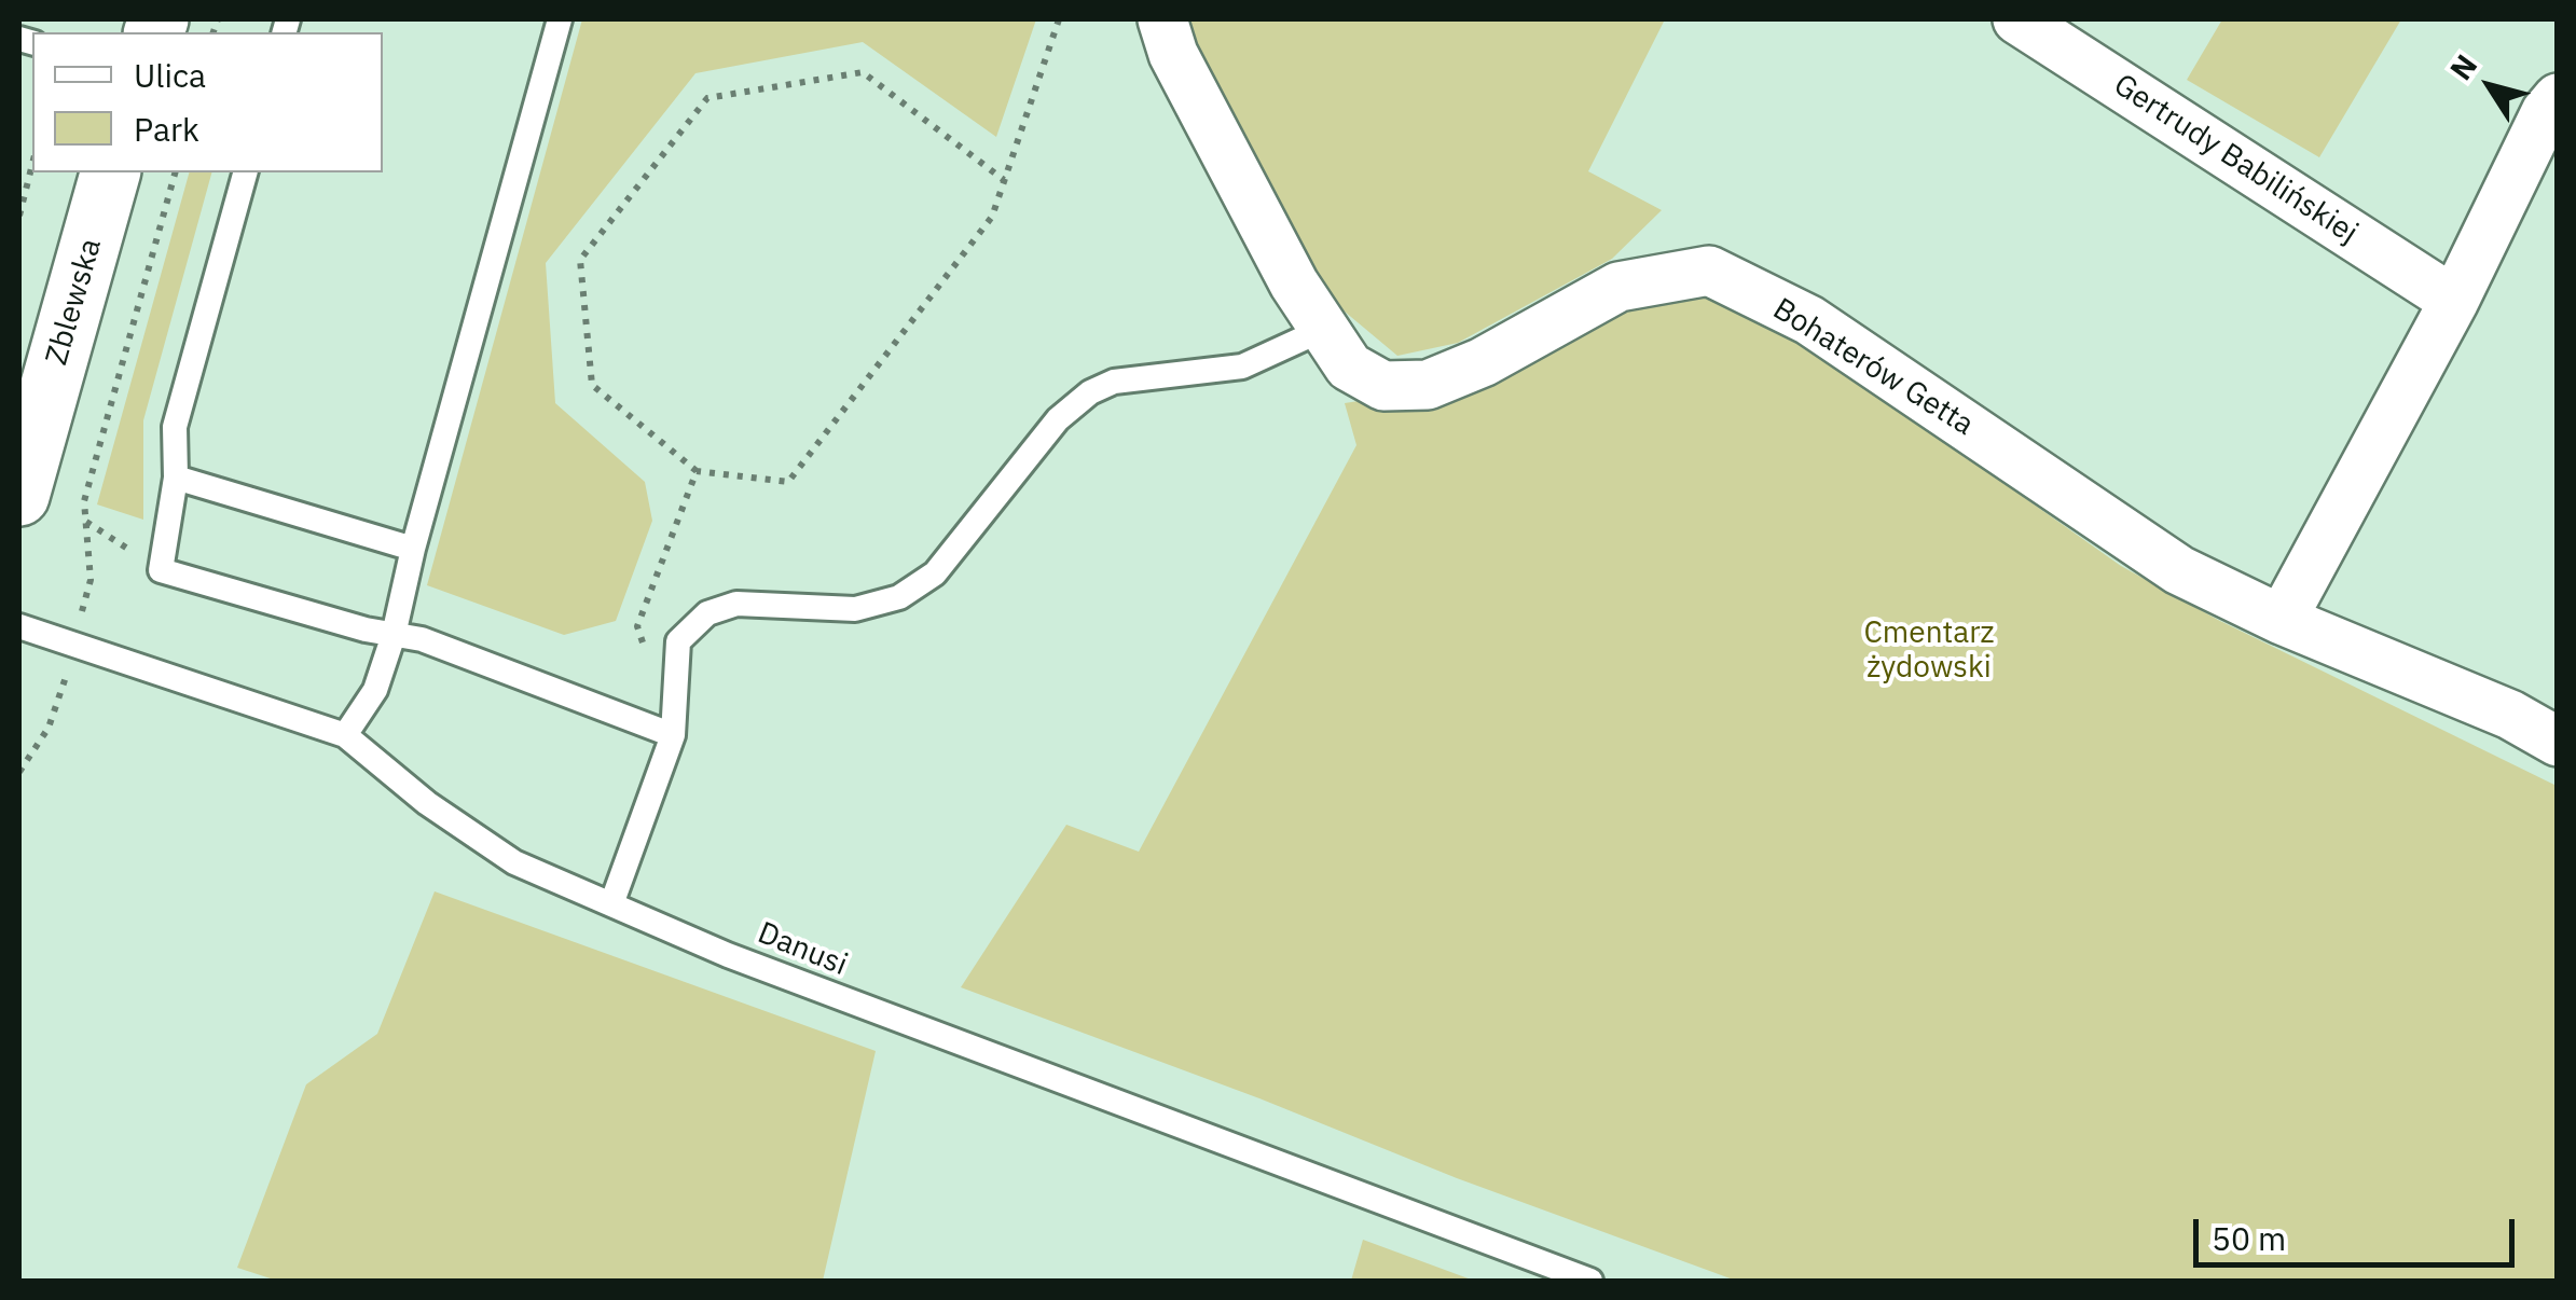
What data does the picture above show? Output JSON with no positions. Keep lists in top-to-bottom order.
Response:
{
  "streets": {
    "main road": ["Zblewska"],
    "street": ["Gertrudy Babilińskiej", "Bohaterów Getta"],
    "lane": ["Danusi"]
  },
  "parks": ["Cmentarz żydowski"],
  "legend": ["Ulica", "Park"],
  "scale_bar": "50 m",
  "north": "top left"
}
